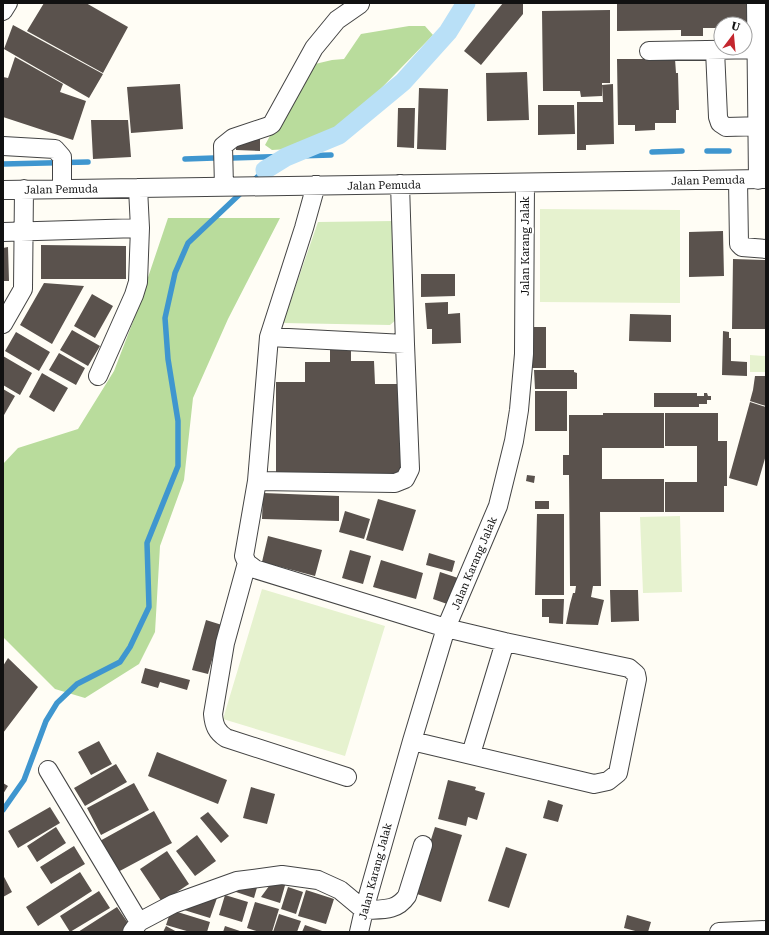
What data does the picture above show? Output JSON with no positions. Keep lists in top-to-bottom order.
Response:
{
  "streets": {
    "street": ["Jalan Pemuda", "Jalan Karang Jalak"]
  },
  "crossings": [
    ["Jalan Pemuda", "Jalan Karang Jalak"]
  ],
  "north": "top"
}
